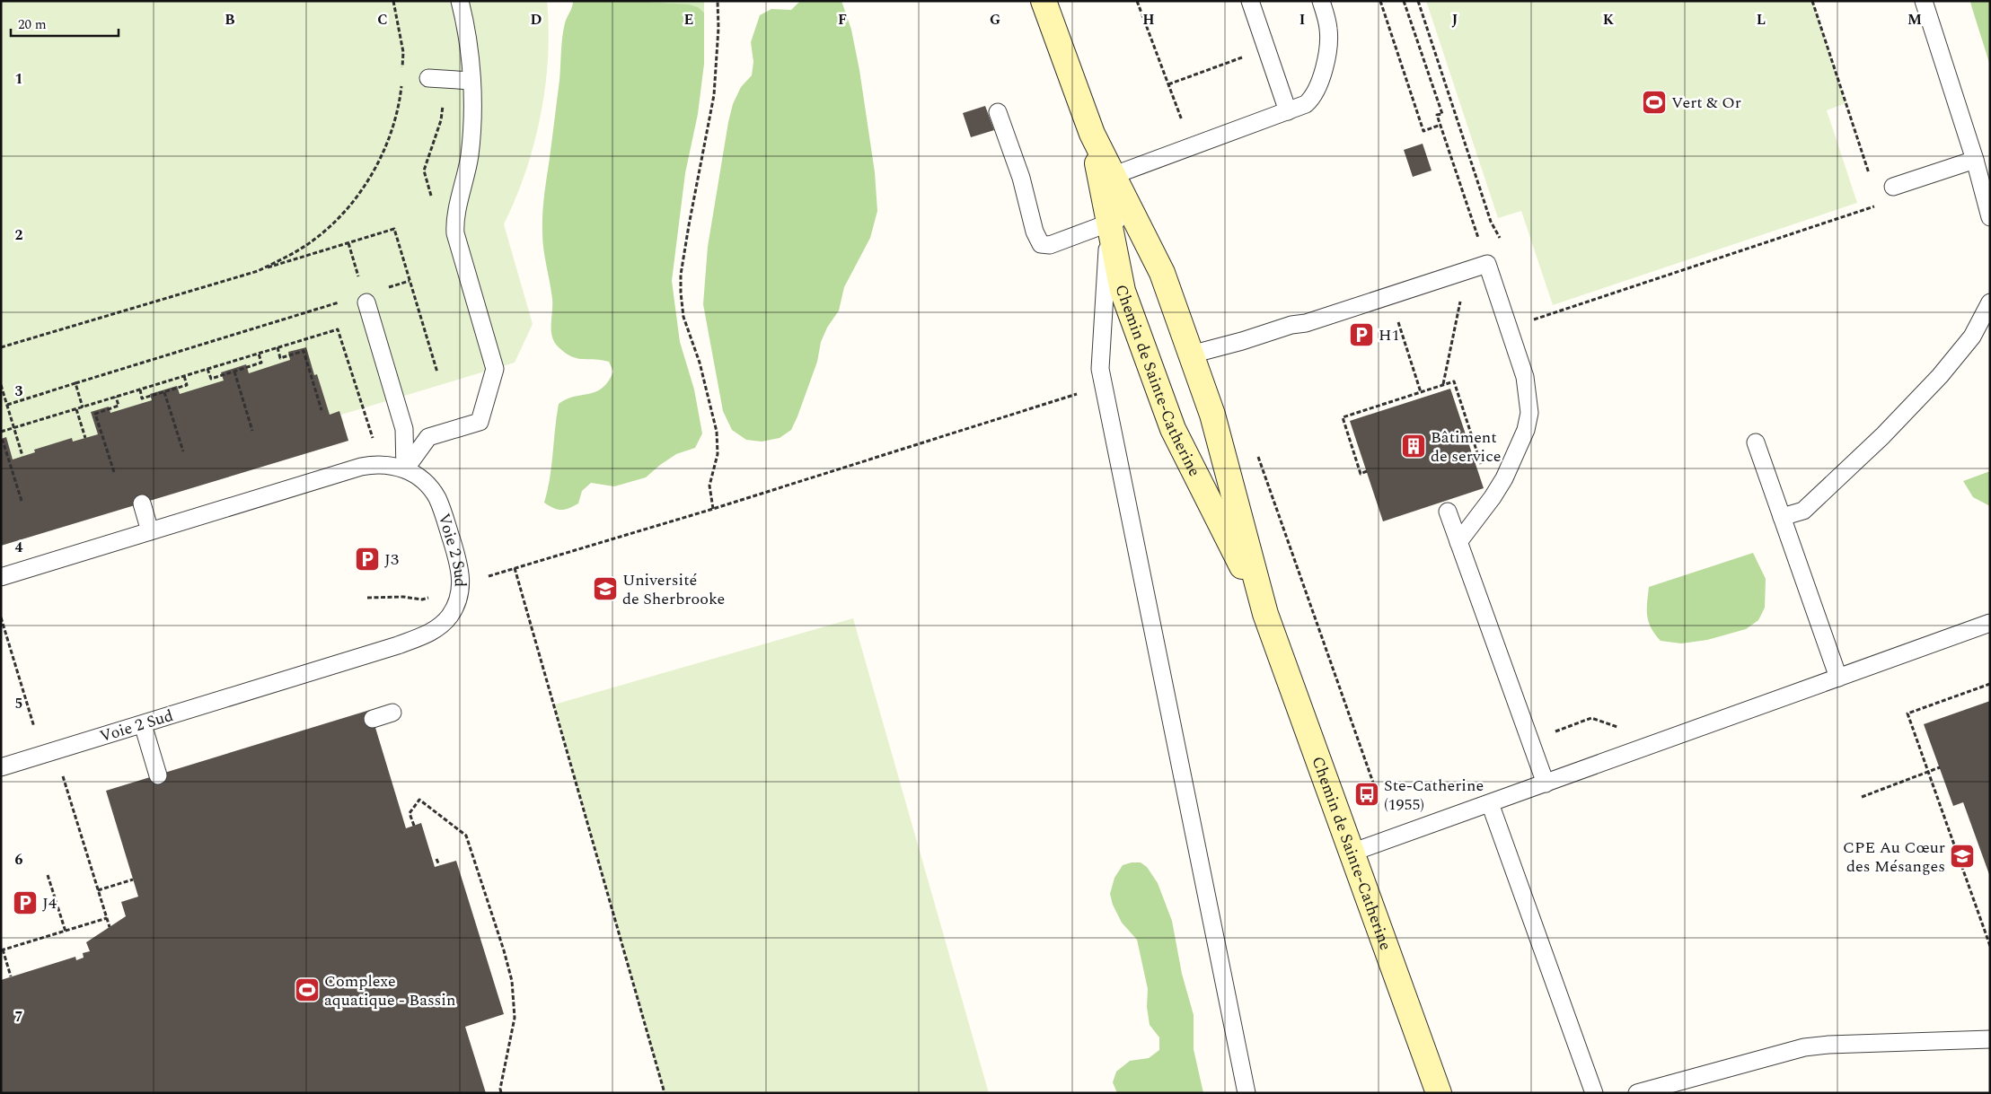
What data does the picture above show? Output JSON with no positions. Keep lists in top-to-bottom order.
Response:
{
  "streets": {
    "main road": ["Chemin de Sainte-Catherine"],
    "lane": ["Voie 2 Sud"]
  },
  "places": {
    "sports": ["Vert & Or", "Complexe aquatique - Bassin"],
    "parking": ["H1", "J3", "J4"],
    "building": ["Bâtiment de service"],
    "school or university": ["Université de Sherbrooke", "CPE Au Cœur des Mésanges"],
    "bus stop": ["Ste-Catherine (1955)"]
  },
  "scale_bar": "20 m",
  "grid": {
    "columns": [
      "B",
      "C",
      "D",
      "E",
      "F",
      "G",
      "H",
      "I",
      "J",
      "K",
      "L",
      "M"
    ],
    "rows": [
      "1",
      "2",
      "3",
      "4",
      "5",
      "6",
      "7"
    ]
  }
}
